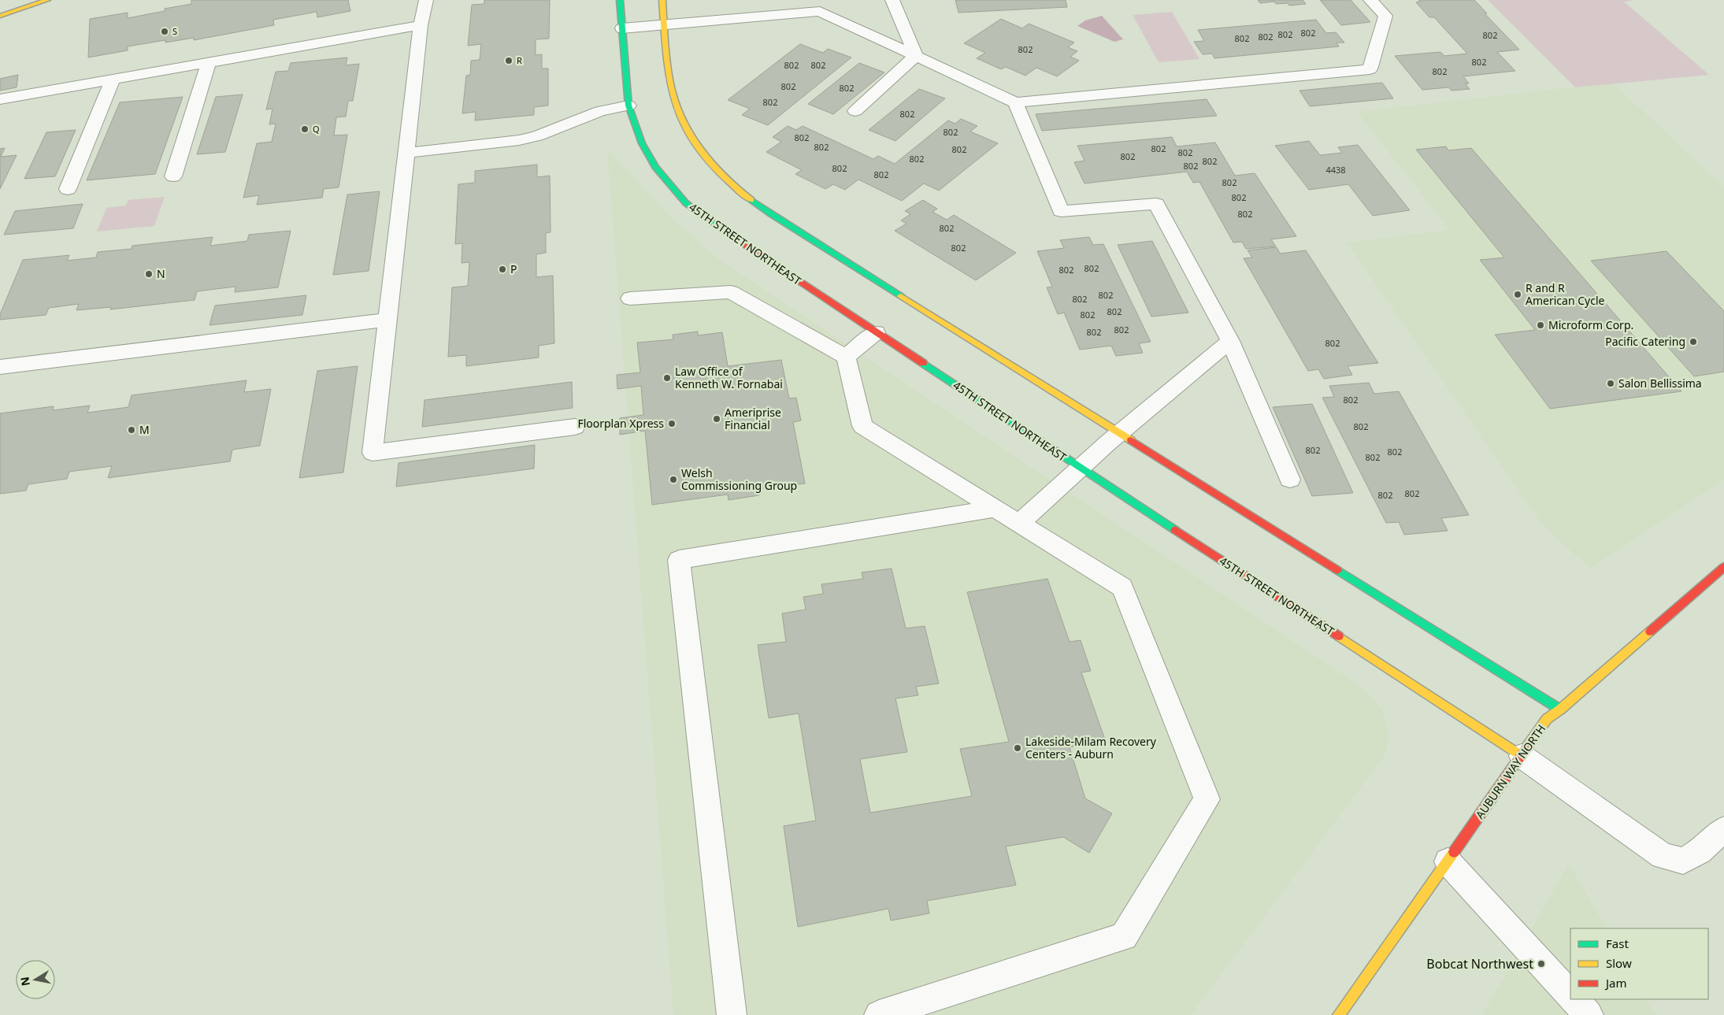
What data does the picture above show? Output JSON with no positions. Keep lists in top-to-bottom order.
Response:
{
  "streets": {
    "street": ["45TH STREET NORTHEAST", "AUBURN WAY NORTH"]
  },
  "crossings": [
    ["45TH STREET NORTHEAST", "AUBURN WAY NORTH"]
  ],
  "places": [
    "S",
    "R",
    "Q",
    "P",
    "N",
    "R and R American Cycle",
    "Microform Corp.",
    "Pacific Catering",
    "Law Office of Kenneth W. Fornabai",
    "Salon Bellissima",
    "Ameriprise Financial",
    "Floorplan Xpress",
    "M",
    "Welsh Commissioning Group",
    "Lakeside-Milam Recovery Centers - Auburn",
    "Bobcat Northwest"
  ],
  "house_numbers": [
    "802",
    "802",
    "802",
    "802",
    "802",
    "802",
    "802",
    "802",
    "802",
    "802",
    "802",
    "802",
    "802",
    "802",
    "802",
    "802",
    "802",
    "802",
    "802",
    "802",
    "802",
    "802",
    "802",
    "802",
    "802",
    "4438",
    "802",
    "802",
    "802",
    "802",
    "802",
    "802",
    "802",
    "802",
    "802",
    "802",
    "802",
    "802",
    "802",
    "802",
    "802",
    "802",
    "802",
    "802",
    "802",
    "802",
    "802",
    "802"
  ],
  "legend": ["Fast", "Slow", "Jam"],
  "north": "left"
}
